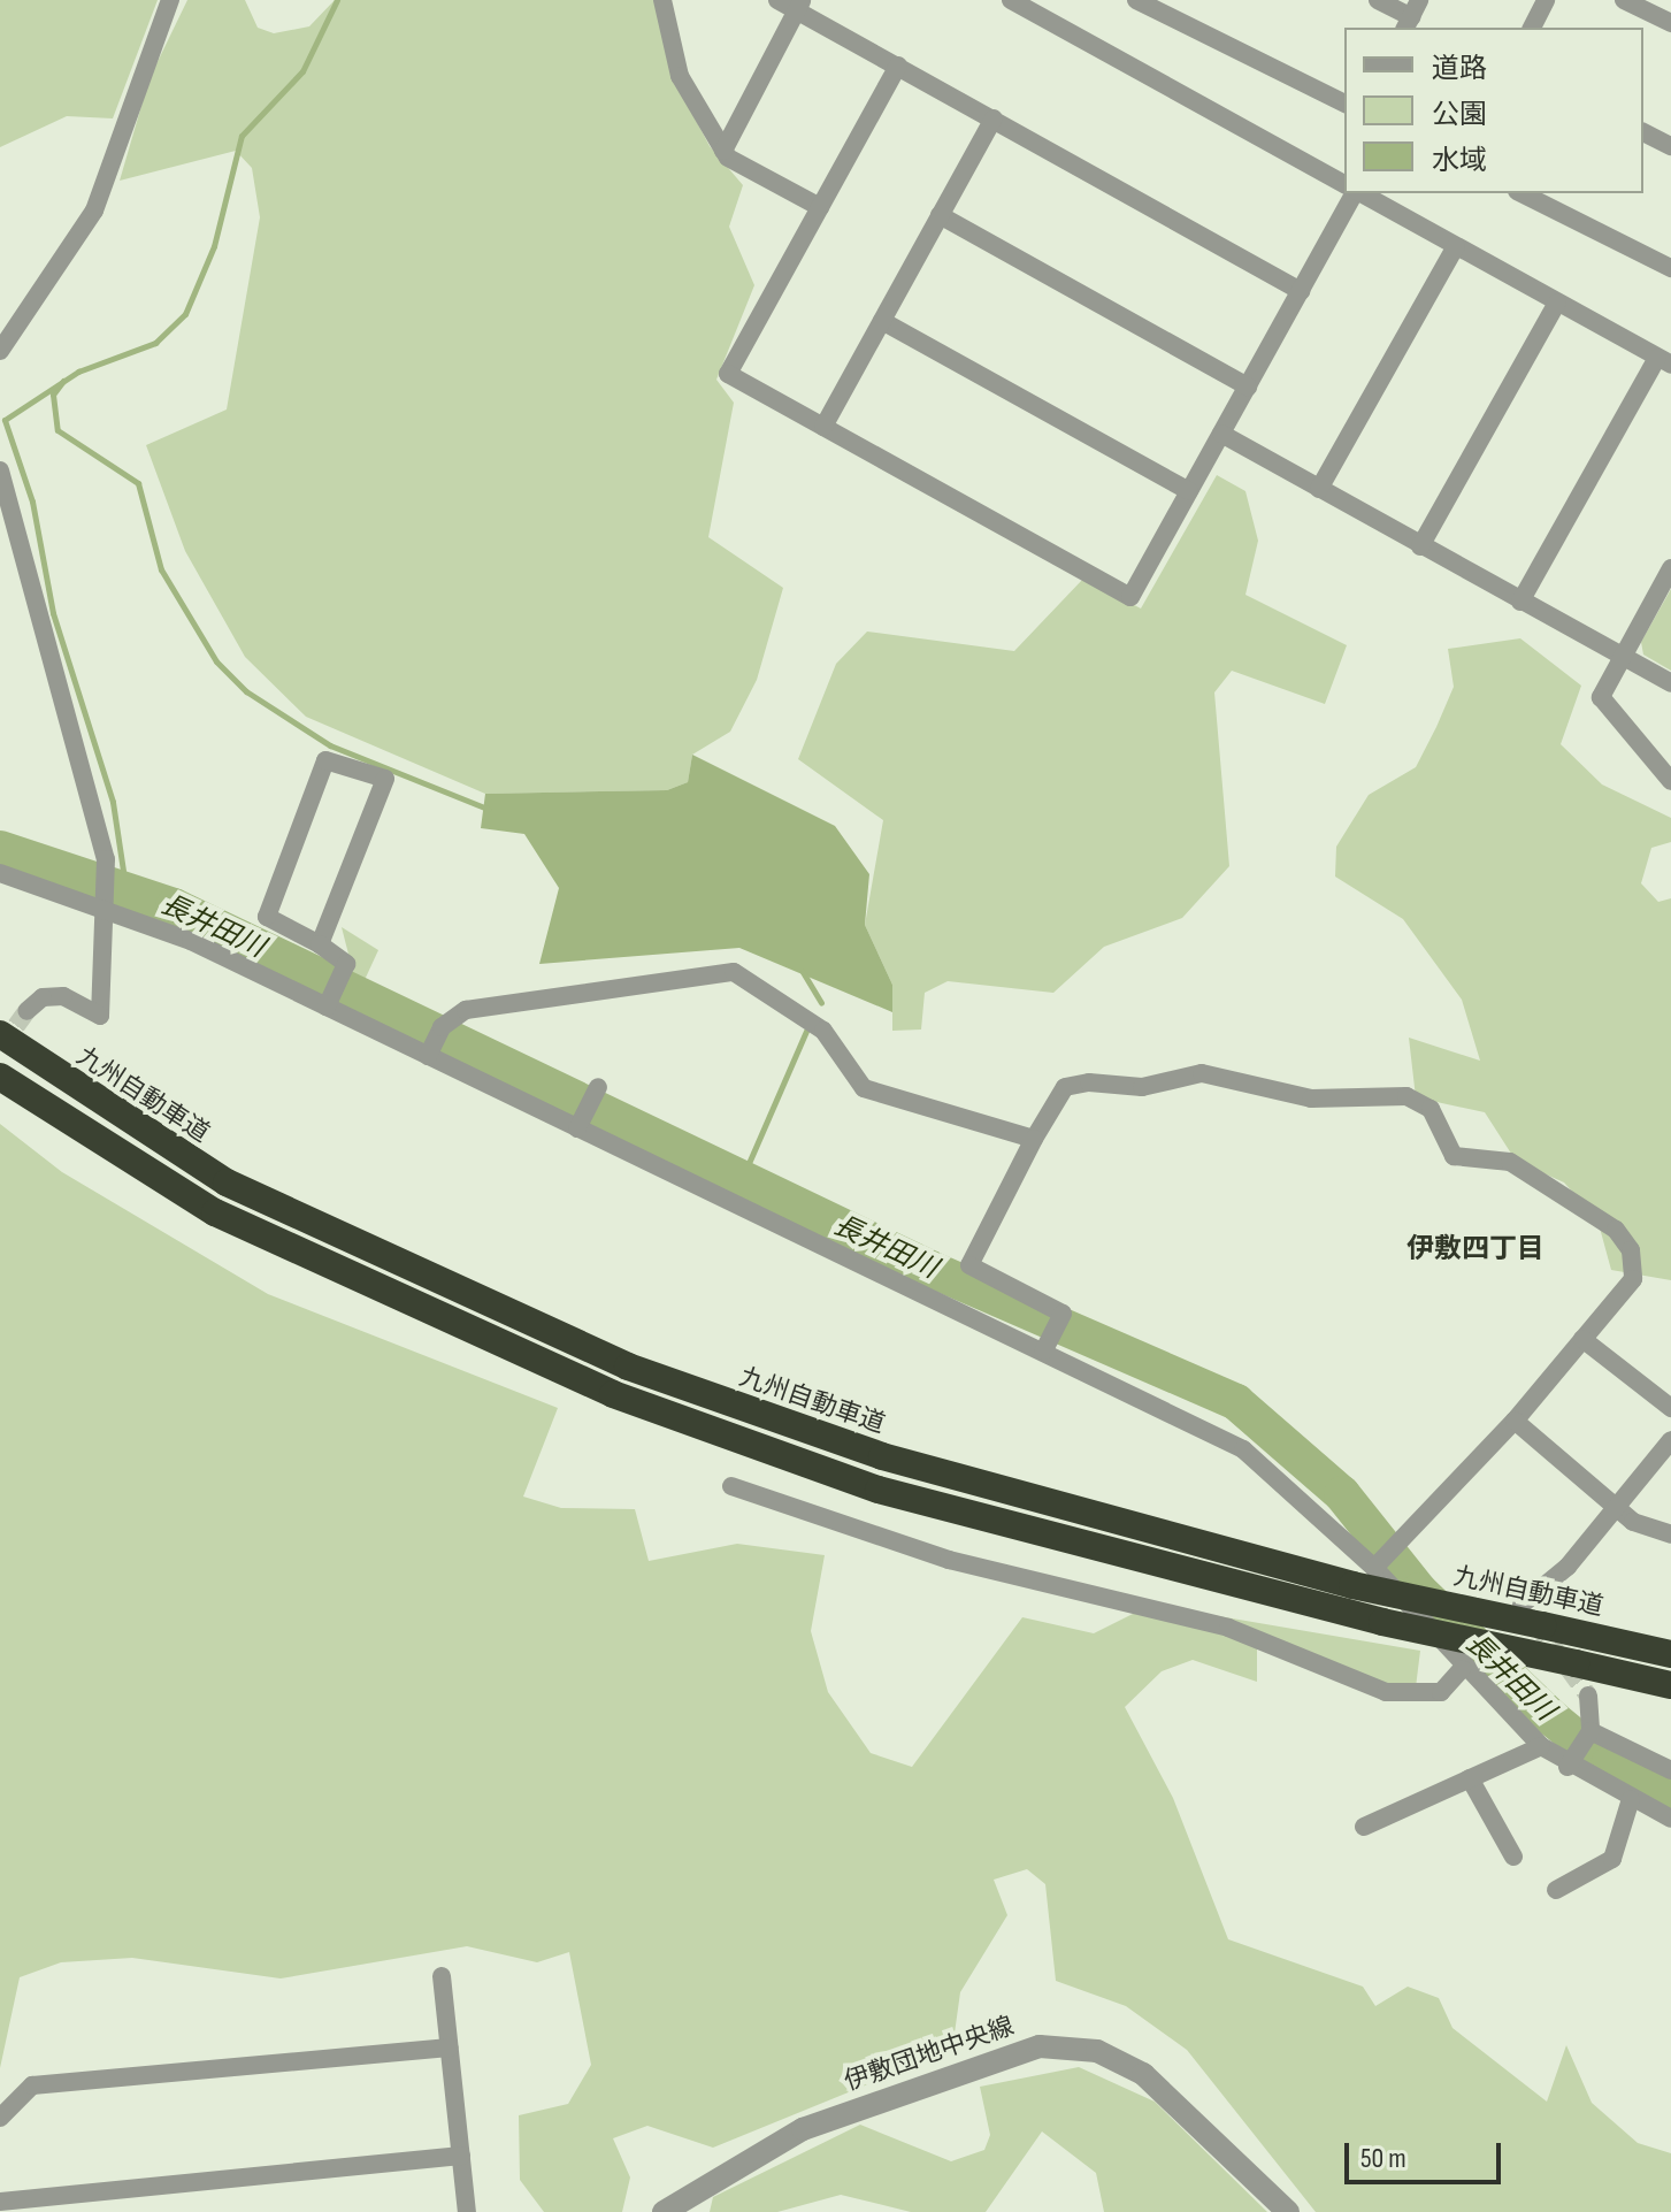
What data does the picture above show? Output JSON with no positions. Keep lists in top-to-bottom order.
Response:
{
  "streets": {
    "highway": ["九州自動車道"],
    "street": ["伊敷団地中央線"]
  },
  "districts": ["伊敷四丁目"],
  "water": ["長井田川"],
  "legend": ["道路", "公園", "水域"],
  "scale_bar": "50 m"
}
